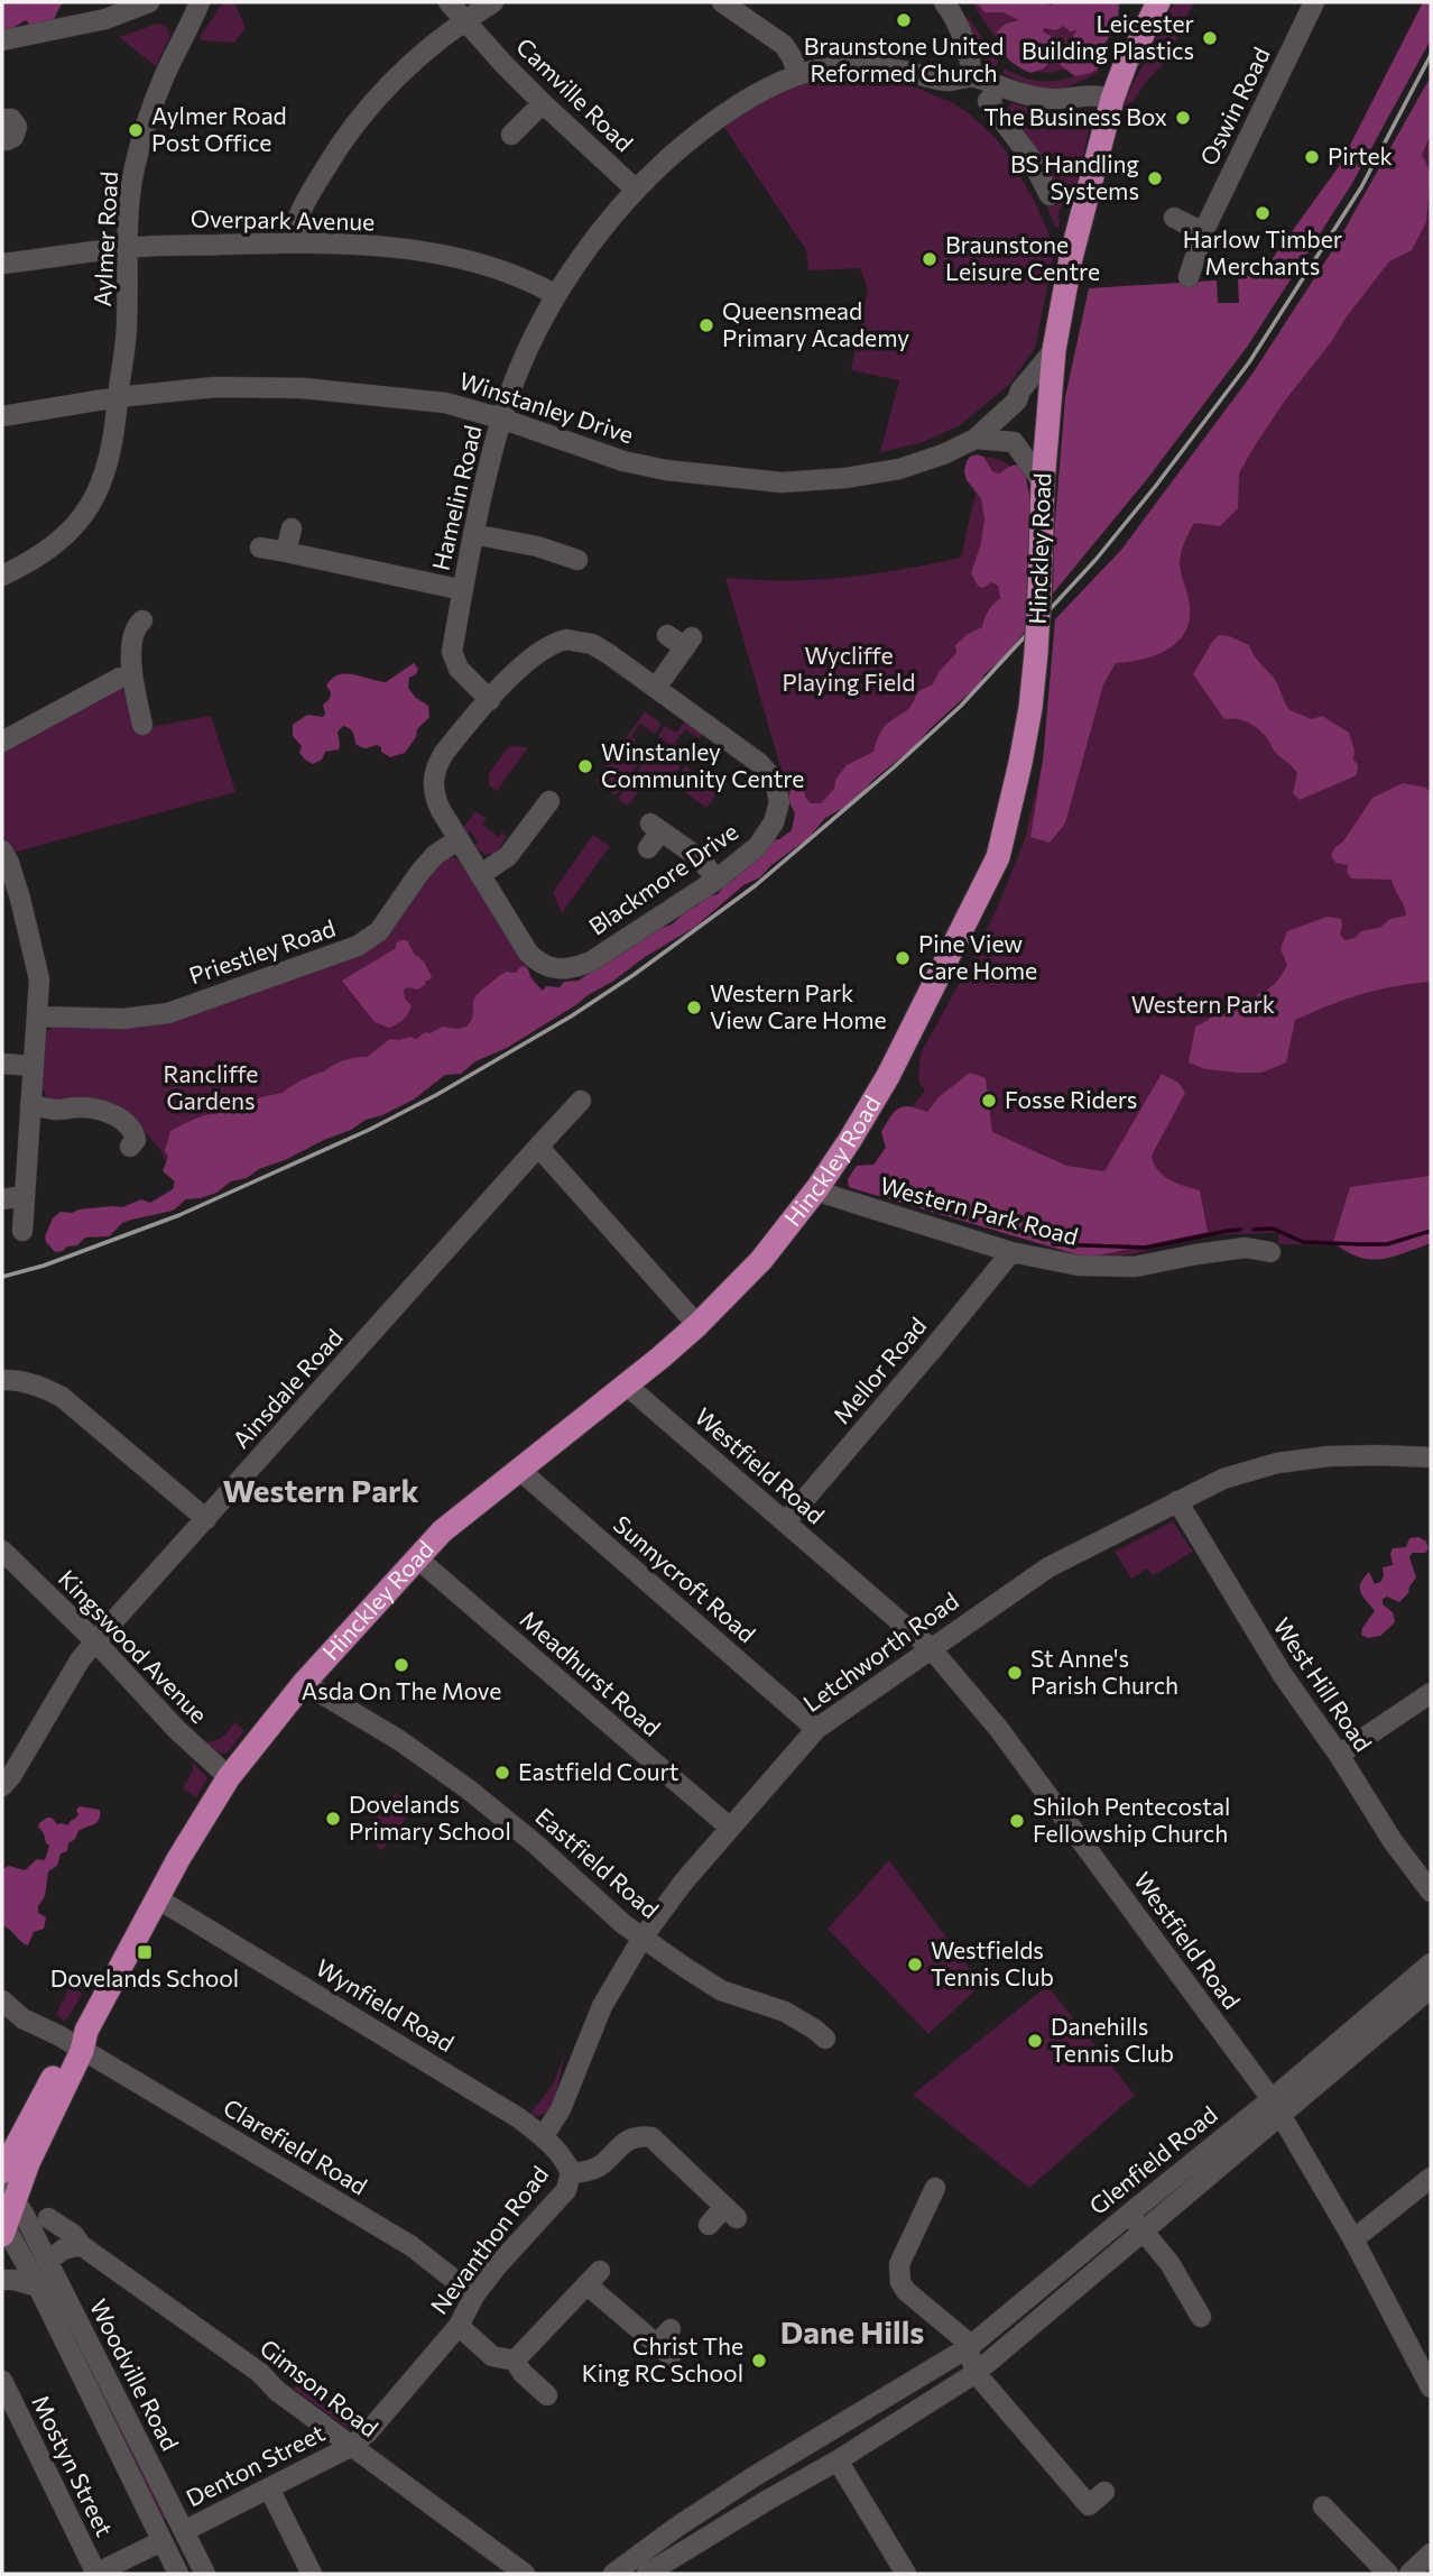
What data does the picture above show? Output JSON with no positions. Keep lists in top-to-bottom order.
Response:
{
  "streets": {
    "main road": ["Hinckley Road"],
    "street": [
      "Camville Road",
      "Oswin Road",
      "Overpark Avenue",
      "Aylmer Road",
      "Winstanley Drive",
      "Hamelin Road",
      "Blackmore Drive",
      "Priestley Road",
      "Western Park Road",
      "Mellor Road",
      "Ainsdale Road",
      "Westfield Road",
      "Sunnycroft Road",
      "Kingswood Avenue",
      "Letchworth Road",
      "Meadhurst Road",
      "West Hill Road",
      "Eastfield Road",
      "Wynfield Road",
      "Clarefield Road",
      "Glenfield Road",
      "Nevanthon Road",
      "Woodville Road",
      "Gimson Road",
      "Mostyn Street",
      "Denton Street"
    ]
  },
  "crossings": [
    ["Camville Road", "Hamelin Road"],
    ["Overpark Avenue", "Aylmer Road"],
    ["Overpark Avenue", "Hamelin Road"],
    ["Aylmer Road", "Winstanley Drive"],
    ["Winstanley Drive", "Hamelin Road"],
    ["Winstanley Drive", "Hinckley Road"],
    ["Hamelin Road", "Blackmore Drive"],
    ["Hinckley Road", "Western Park Road"],
    ["Hinckley Road", "Westfield Road"],
    ["Hinckley Road", "Sunnycroft Road"],
    ["Hinckley Road", "Kingswood Avenue"],
    ["Hinckley Road", "Meadhurst Road"],
    ["Hinckley Road", "Eastfield Road"],
    ["Hinckley Road", "Wynfield Road"],
    ["Hinckley Road", "Clarefield Road"],
    ["Hinckley Road", "Woodville Road"],
    ["Blackmore Drive", "Priestley Road"],
    ["Western Park Road", "Mellor Road"],
    ["Mellor Road", "Westfield Road"],
    ["Ainsdale Road", "Kingswood Avenue"],
    ["Westfield Road", "Letchworth Road"],
    ["Westfield Road", "Glenfield Road"],
    ["Sunnycroft Road", "Letchworth Road"],
    ["Letchworth Road", "Meadhurst Road"],
    ["Letchworth Road", "West Hill Road"],
    ["Letchworth Road", "Eastfield Road"],
    ["Letchworth Road", "Wynfield Road"],
    ["Wynfield Road", "Nevanthon Road"],
    ["Clarefield Road", "Nevanthon Road"],
    ["Nevanthon Road", "Gimson Road"],
    ["Nevanthon Road", "Denton Street"],
    ["Woodville Road", "Denton Street"],
    ["Gimson Road", "Denton Street"],
    ["Mostyn Street", "Denton Street"]
  ],
  "districts": ["Western Park", "Dane Hills"],
  "parks": ["Wycliffe Playing Field", "Western Park", "Rancliffe Gardens"],
  "places": {
    "other": [
      "Braunstone United Reformed Church",
      "Leicester Building Plastics",
      "The Business Box",
      "Aylmer Road Post Office",
      "Pirtek",
      "BS Handling Systems",
      "Harlow Timber Merchants",
      "Braunstone Leisure Centre",
      "Queensmead Primary Academy",
      "Winstanley Community Centre",
      "Pine View Care Home",
      "Western Park View Care Home",
      "Fosse Riders",
      "Asda On The Move",
      "St Anne's Parish Church",
      "Eastfield Court",
      "Dovelands Primary School",
      "Shiloh Pentecostal Fellowship Church",
      "Westfields Tennis Club",
      "Danehills Tennis Club",
      "Christ The King RC School"
    ],
    "transit": ["Dovelands School"]
  }
}
